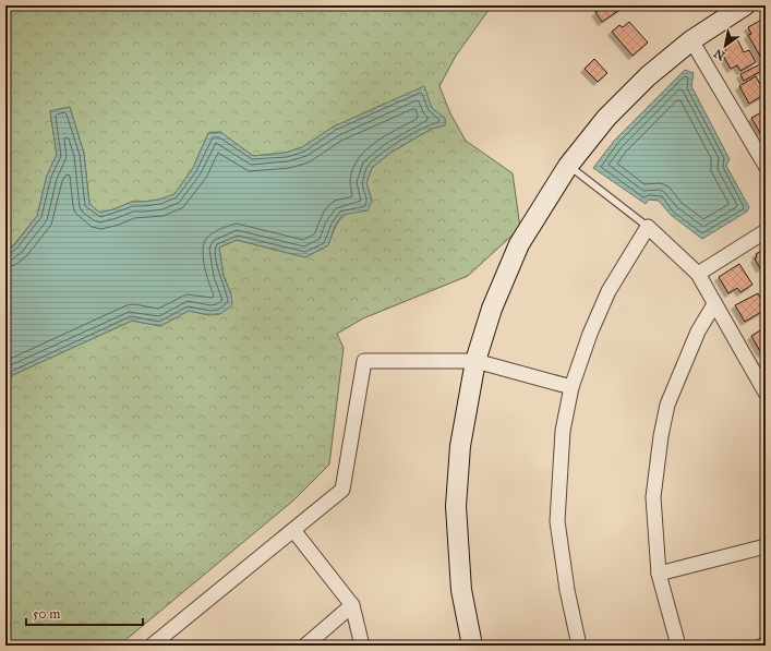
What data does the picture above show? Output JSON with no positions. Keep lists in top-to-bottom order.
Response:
{
  "scale_bar": "50 m",
  "north": "bottom left"
}
